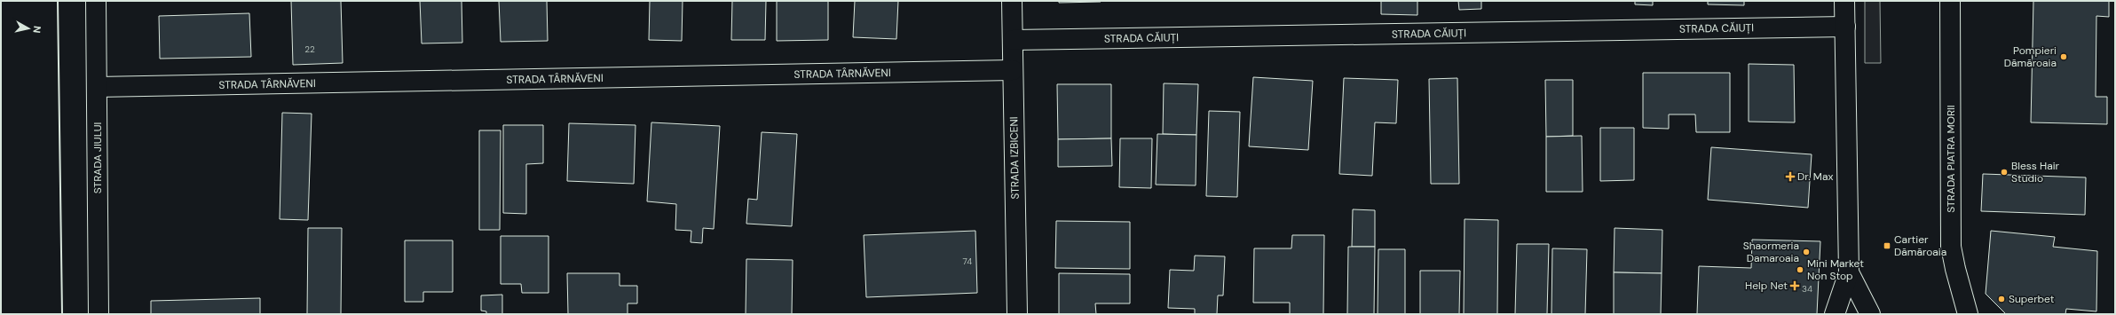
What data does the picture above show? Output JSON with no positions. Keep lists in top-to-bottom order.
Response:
{
  "streets": {
    "street": [
      "STRADA CĂIUȚI",
      "STRADA TÂRNĂVENI",
      "STRADA JIULUI",
      "STRADA IZBICENI",
      "STRADA PIATRA MORII"
    ]
  },
  "crossings": [
    ["STRADA CĂIUȚI", "STRADA IZBICENI"],
    ["STRADA TÂRNĂVENI", "STRADA JIULUI"],
    ["STRADA TÂRNĂVENI", "STRADA IZBICENI"]
  ],
  "places": {
    "other": [
      "Pompieri Dămăroaia",
      "Bless Hair Studio",
      "Shaormeria Damaroaia",
      "Mini Market Non Stop",
      "Superbet"
    ],
    "health": ["Dr. Max", "Help Net"],
    "transit": ["Cartier Dămăroaia"]
  },
  "house_numbers": ["22", "74", "34"],
  "north": "right"
}
